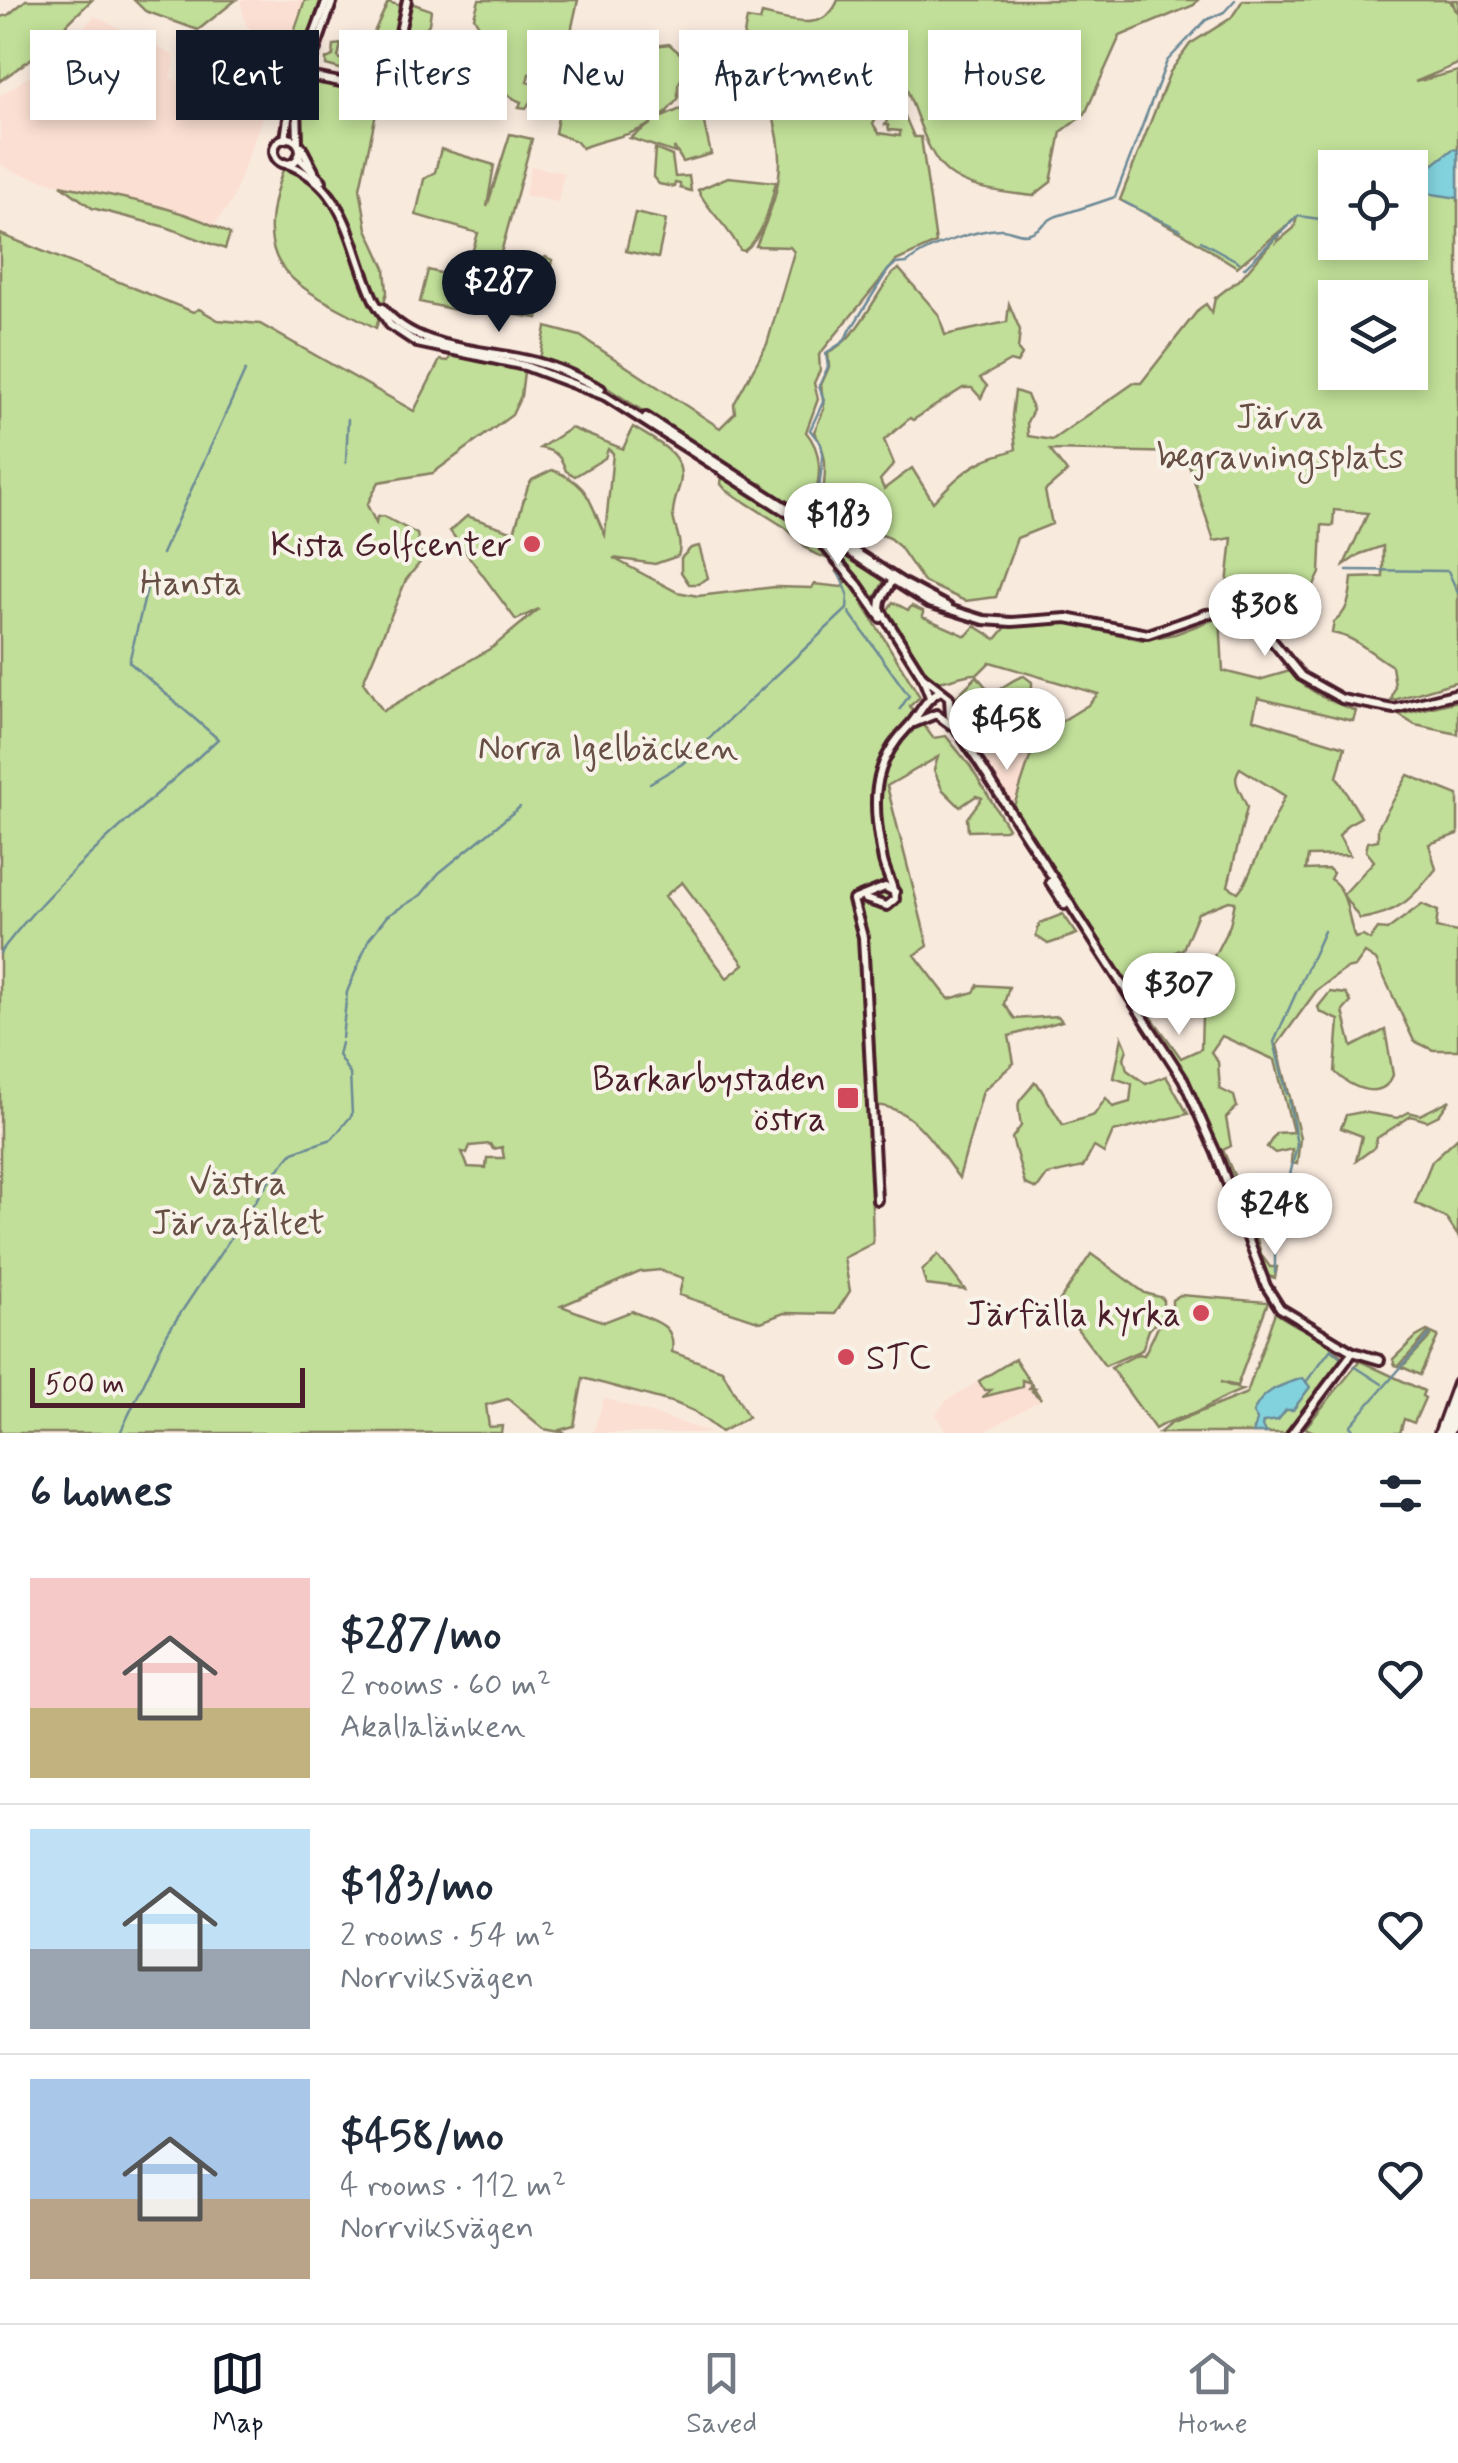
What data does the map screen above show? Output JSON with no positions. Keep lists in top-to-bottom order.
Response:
{
  "parks": [
    "Järva begravningsplats",
    "Hansta",
    "Norra Igelbäcken",
    "Västra Järvafältet"
  ],
  "places": {
    "other": ["Kista Golfcenter", "Järfälla kyrka", "STC"],
    "transit": ["Barkarbystaden östra"]
  },
  "scale_bar": "500 m",
  "page": {
    "chip": [
      "Buy",
      "Rent",
      "Filters",
      "New",
      "Apartment",
      "House"
    ],
    "price": [
      "$287",
      "$183",
      "$308",
      "$458",
      "$307",
      "$248"
    ],
    "scale": "500 m",
    "heading": "6 homes",
    "list": [
      {
        "name": "$287/mo",
        "note": "2 rooms · 60 m² · Akallalänken"
      },
      {
        "name": "$183/mo",
        "note": "2 rooms · 54 m² · Norrviksvägen"
      },
      {
        "name": "$458/mo",
        "note": "4 rooms · 112 m² · Norrviksvägen"
      }
    ],
    "tabs": ["Map", "Saved", "Home"]
  }
}
